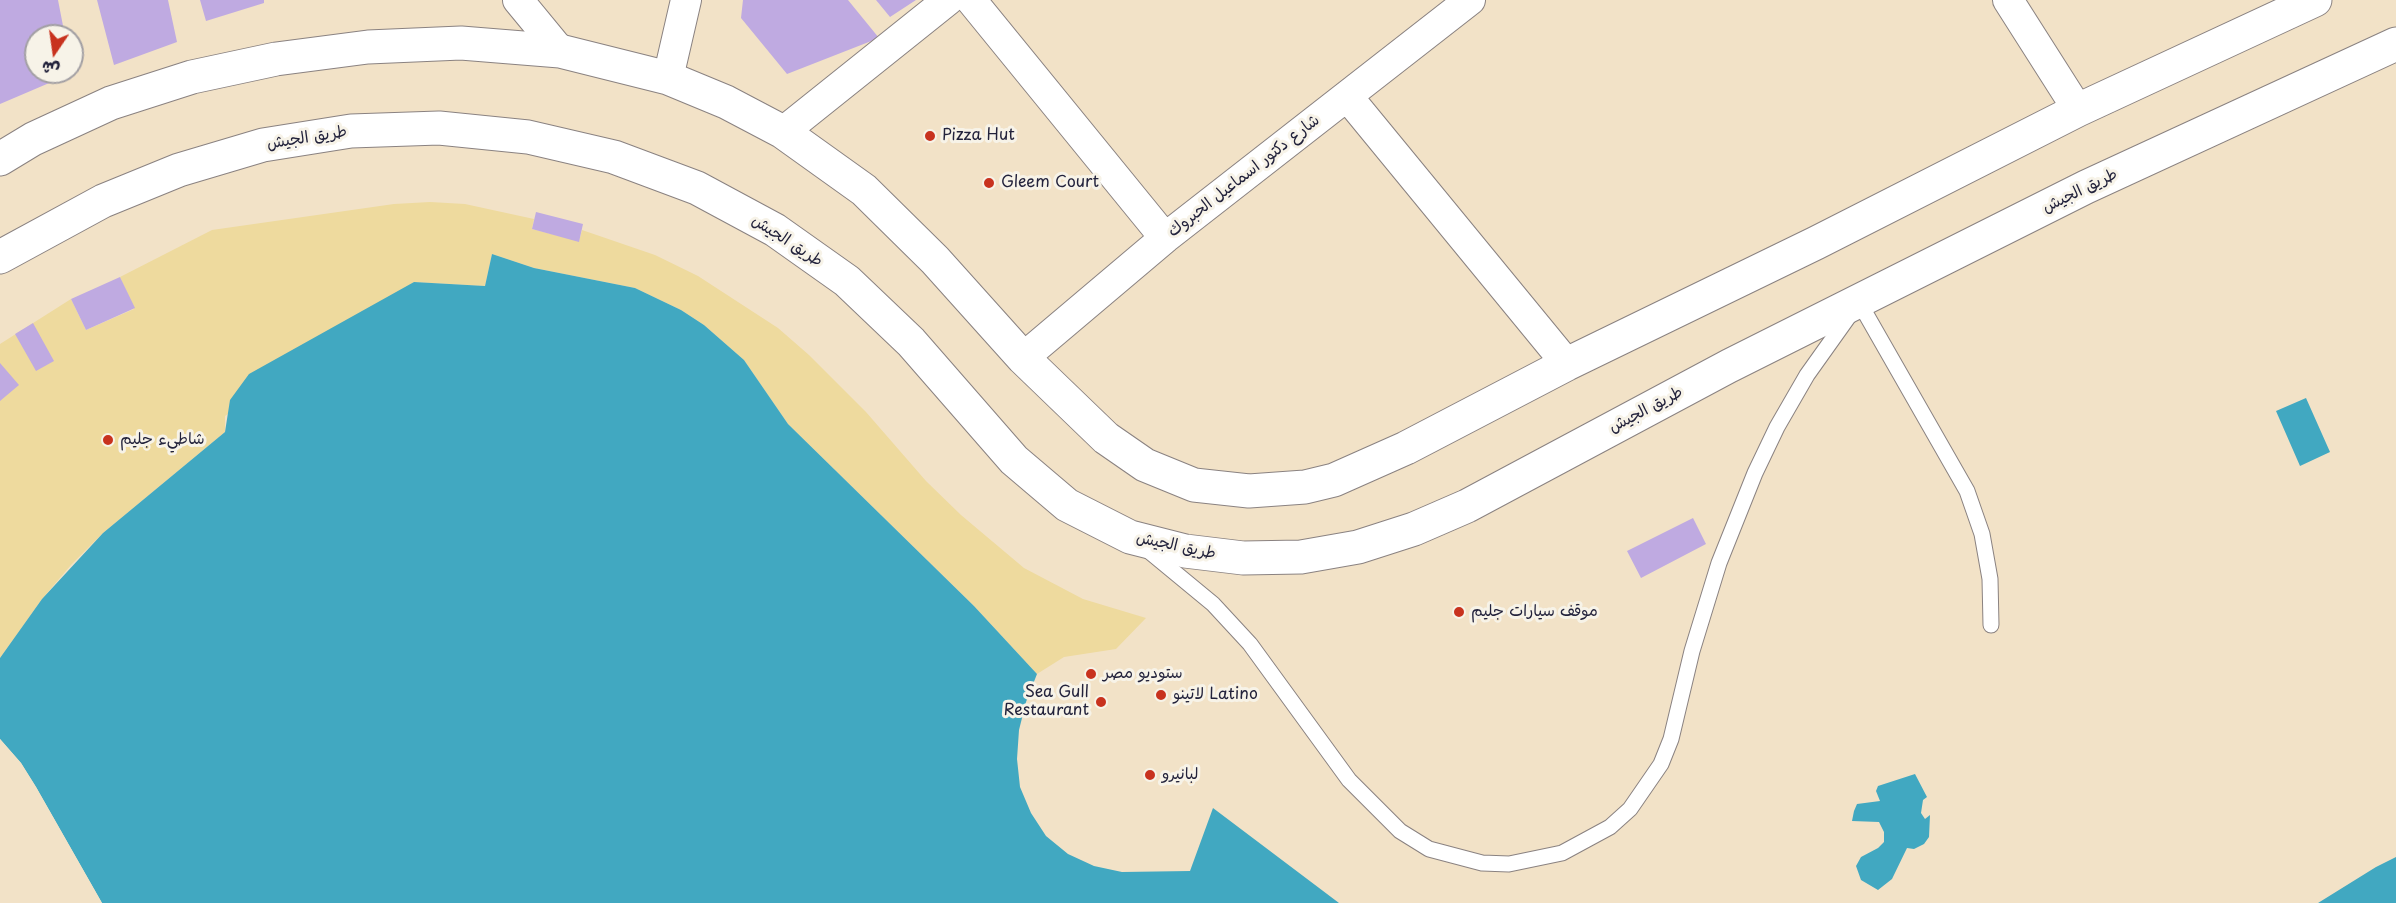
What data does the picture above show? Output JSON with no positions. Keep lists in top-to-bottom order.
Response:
{
  "streets": {
    "highway": ["طريق الجيش"],
    "street": ["شارع دكتور اسماعيل الحبروك"]
  },
  "places": [
    "Pizza Hut",
    "Gleem Court",
    "شاطيء جليم",
    "موقف سيارات جليم",
    "ستوديو مصر",
    "لاتينو Latino",
    "Sea Gull Restaurant",
    "لبانيرو"
  ],
  "north": "bottom"
}
